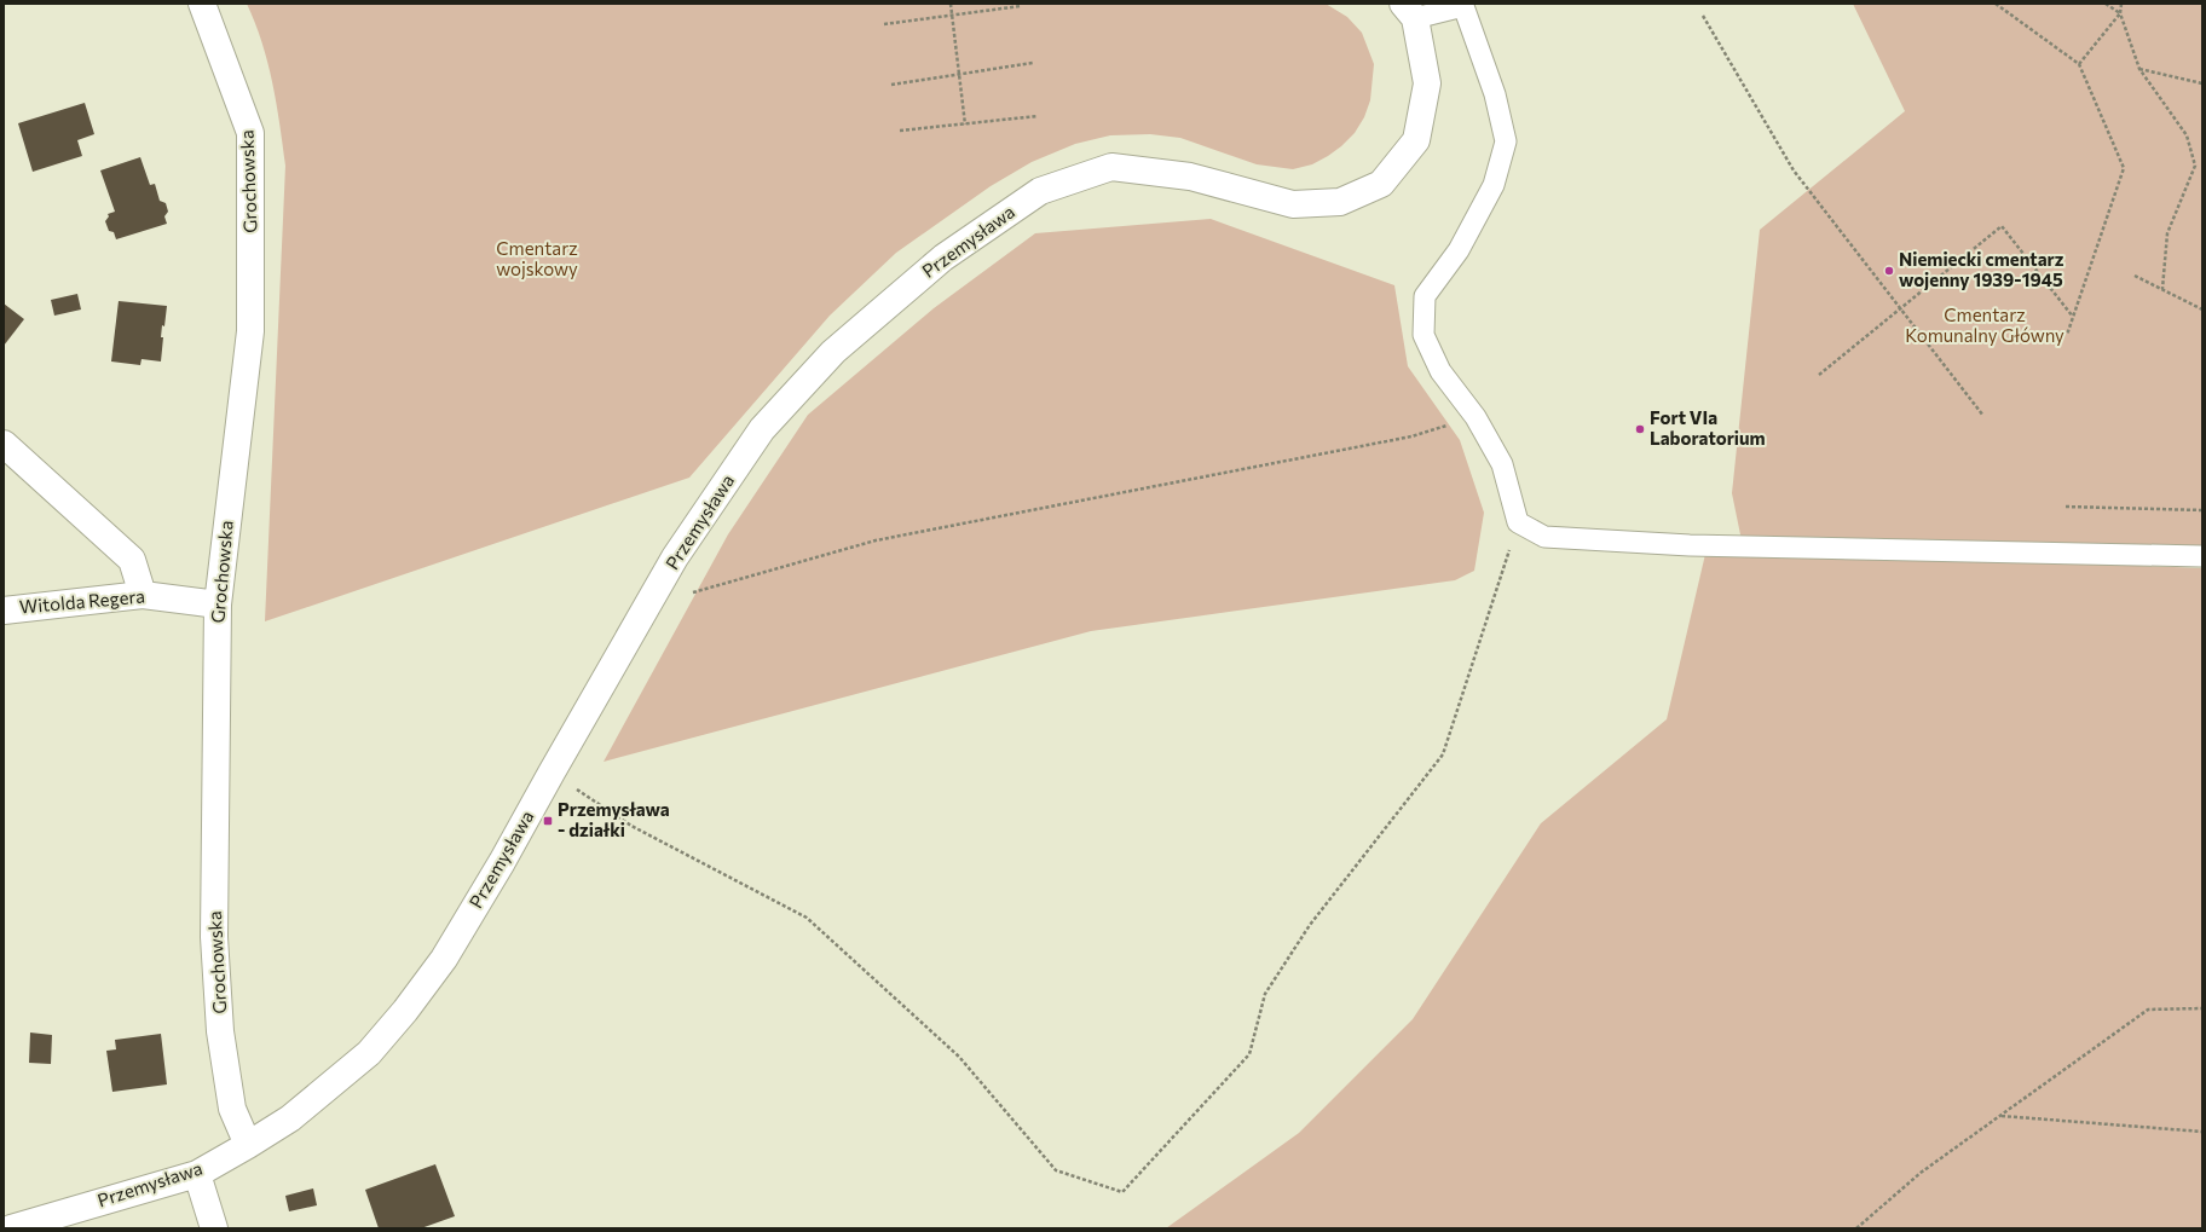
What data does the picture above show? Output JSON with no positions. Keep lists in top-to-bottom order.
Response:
{
  "streets": {
    "street": ["Grochowska", "Przemysława", "Witolda Regera"]
  },
  "crossings": [
    ["Grochowska", "Przemysława"],
    ["Grochowska", "Witolda Regera"]
  ],
  "parks": ["Cmentarz wojskowy", "Cmentarz Komunalny Główny"],
  "places": {
    "other": ["Niemiecki cmentarz wojenny 1939-1945", "Fort VIa Laboratorium"],
    "transit": ["Przemysława - działki"]
  }
}
